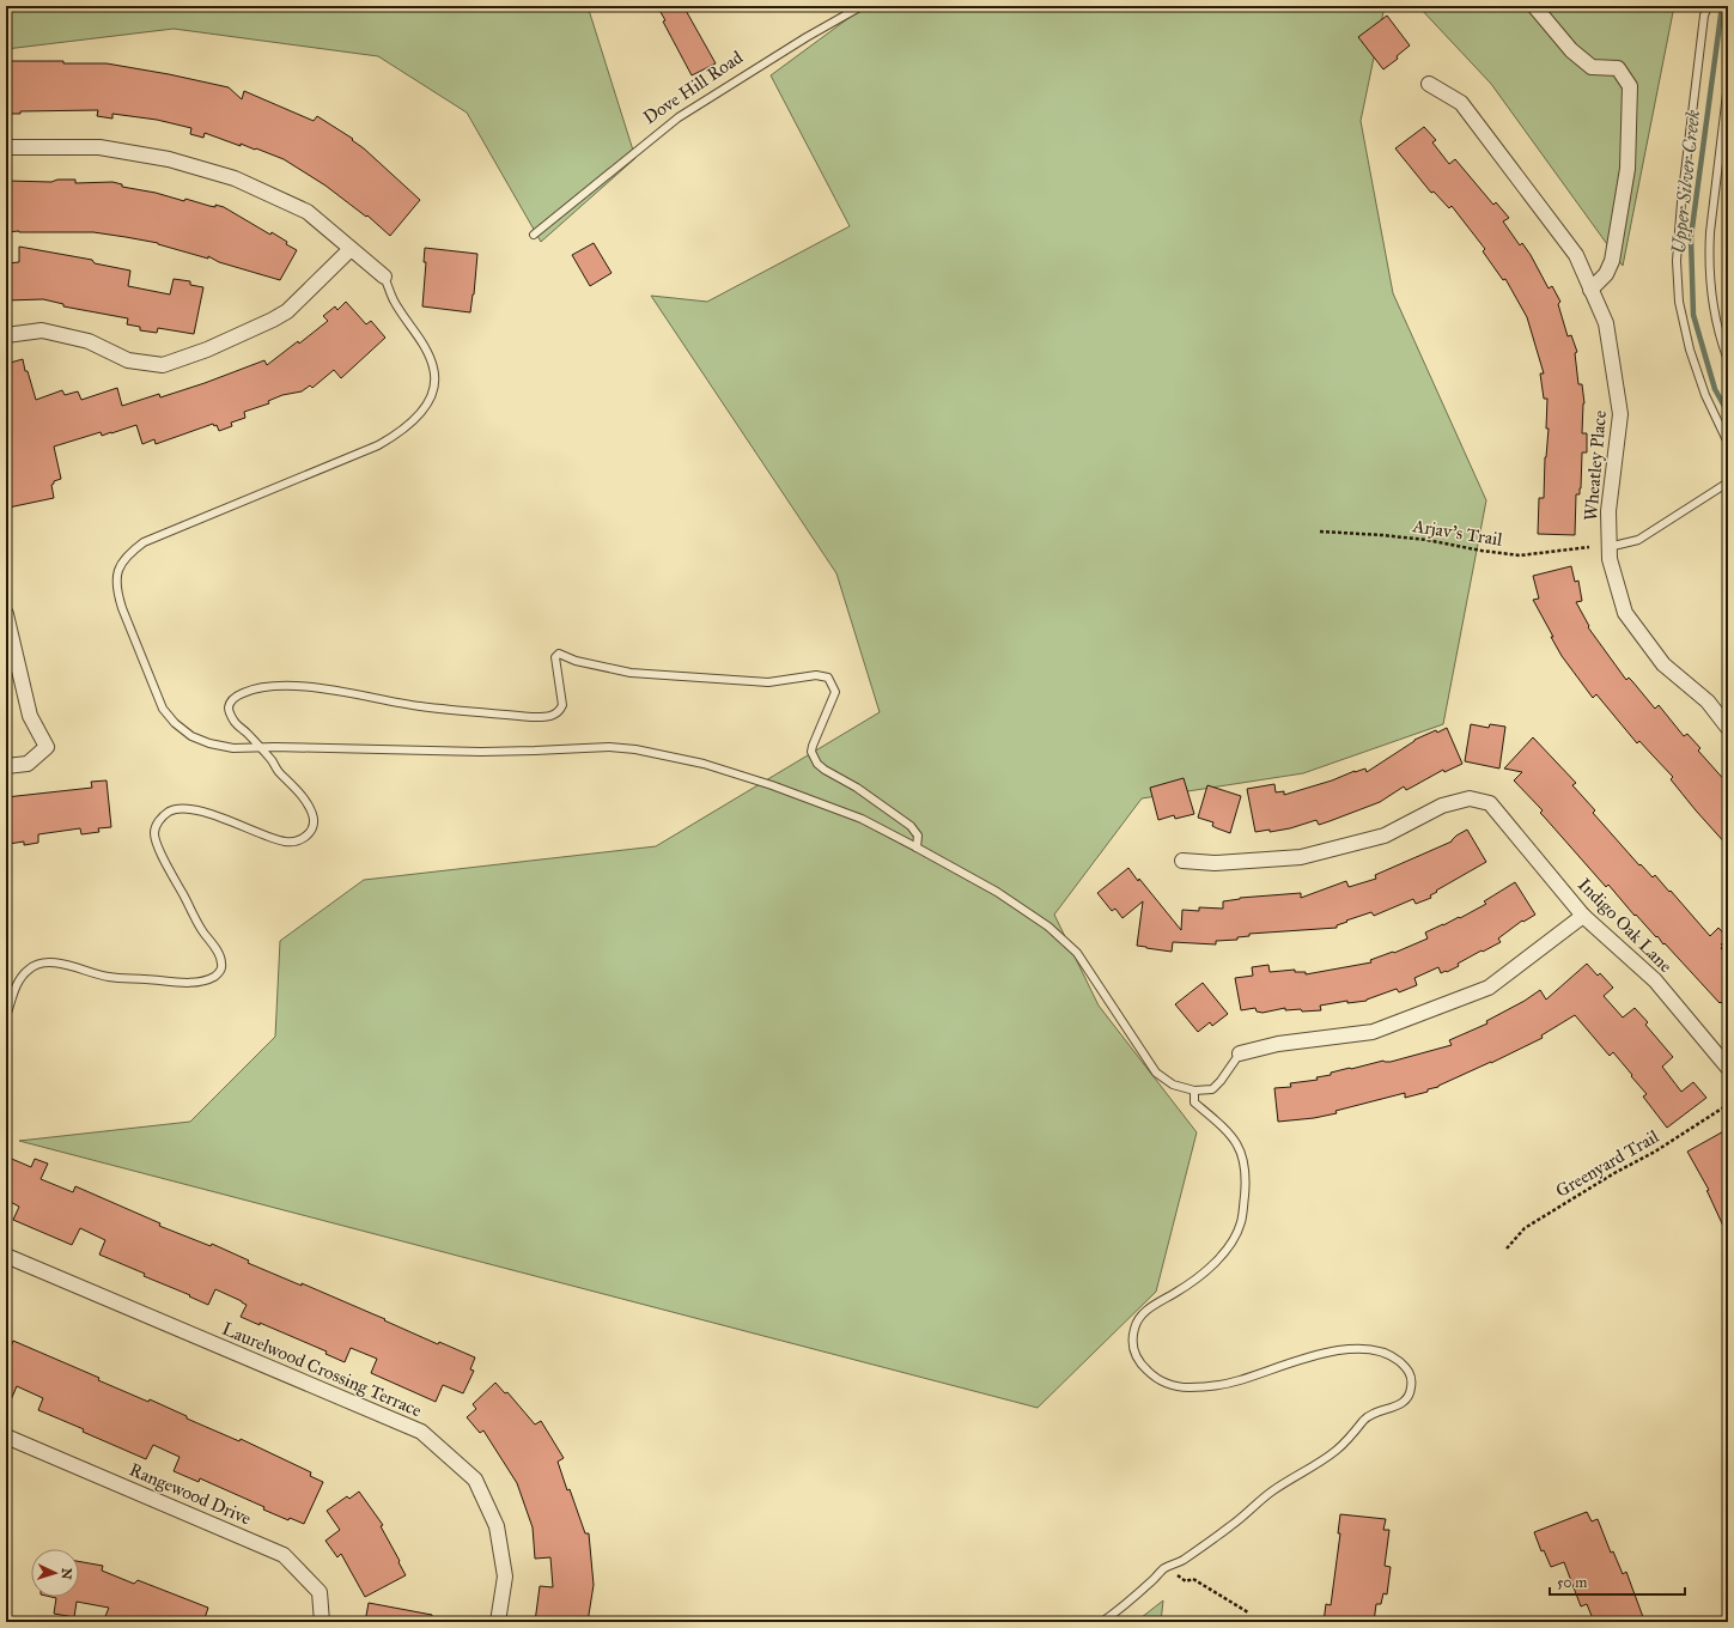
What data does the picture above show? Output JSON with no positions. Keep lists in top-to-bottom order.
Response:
{
  "streets": {
    "street": [
      "Wheatley Place",
      "Indigo Oak Lane",
      "Laurelwood Crossing Terrace",
      "Rangewood Drive"
    ],
    "lane": ["Dove Hill Road"],
    "path": ["Arjav's Trail", "Greenyard Trail"]
  },
  "water": ["Upper Silver Creek"],
  "scale_bar": "50 m",
  "north": "right"
}
